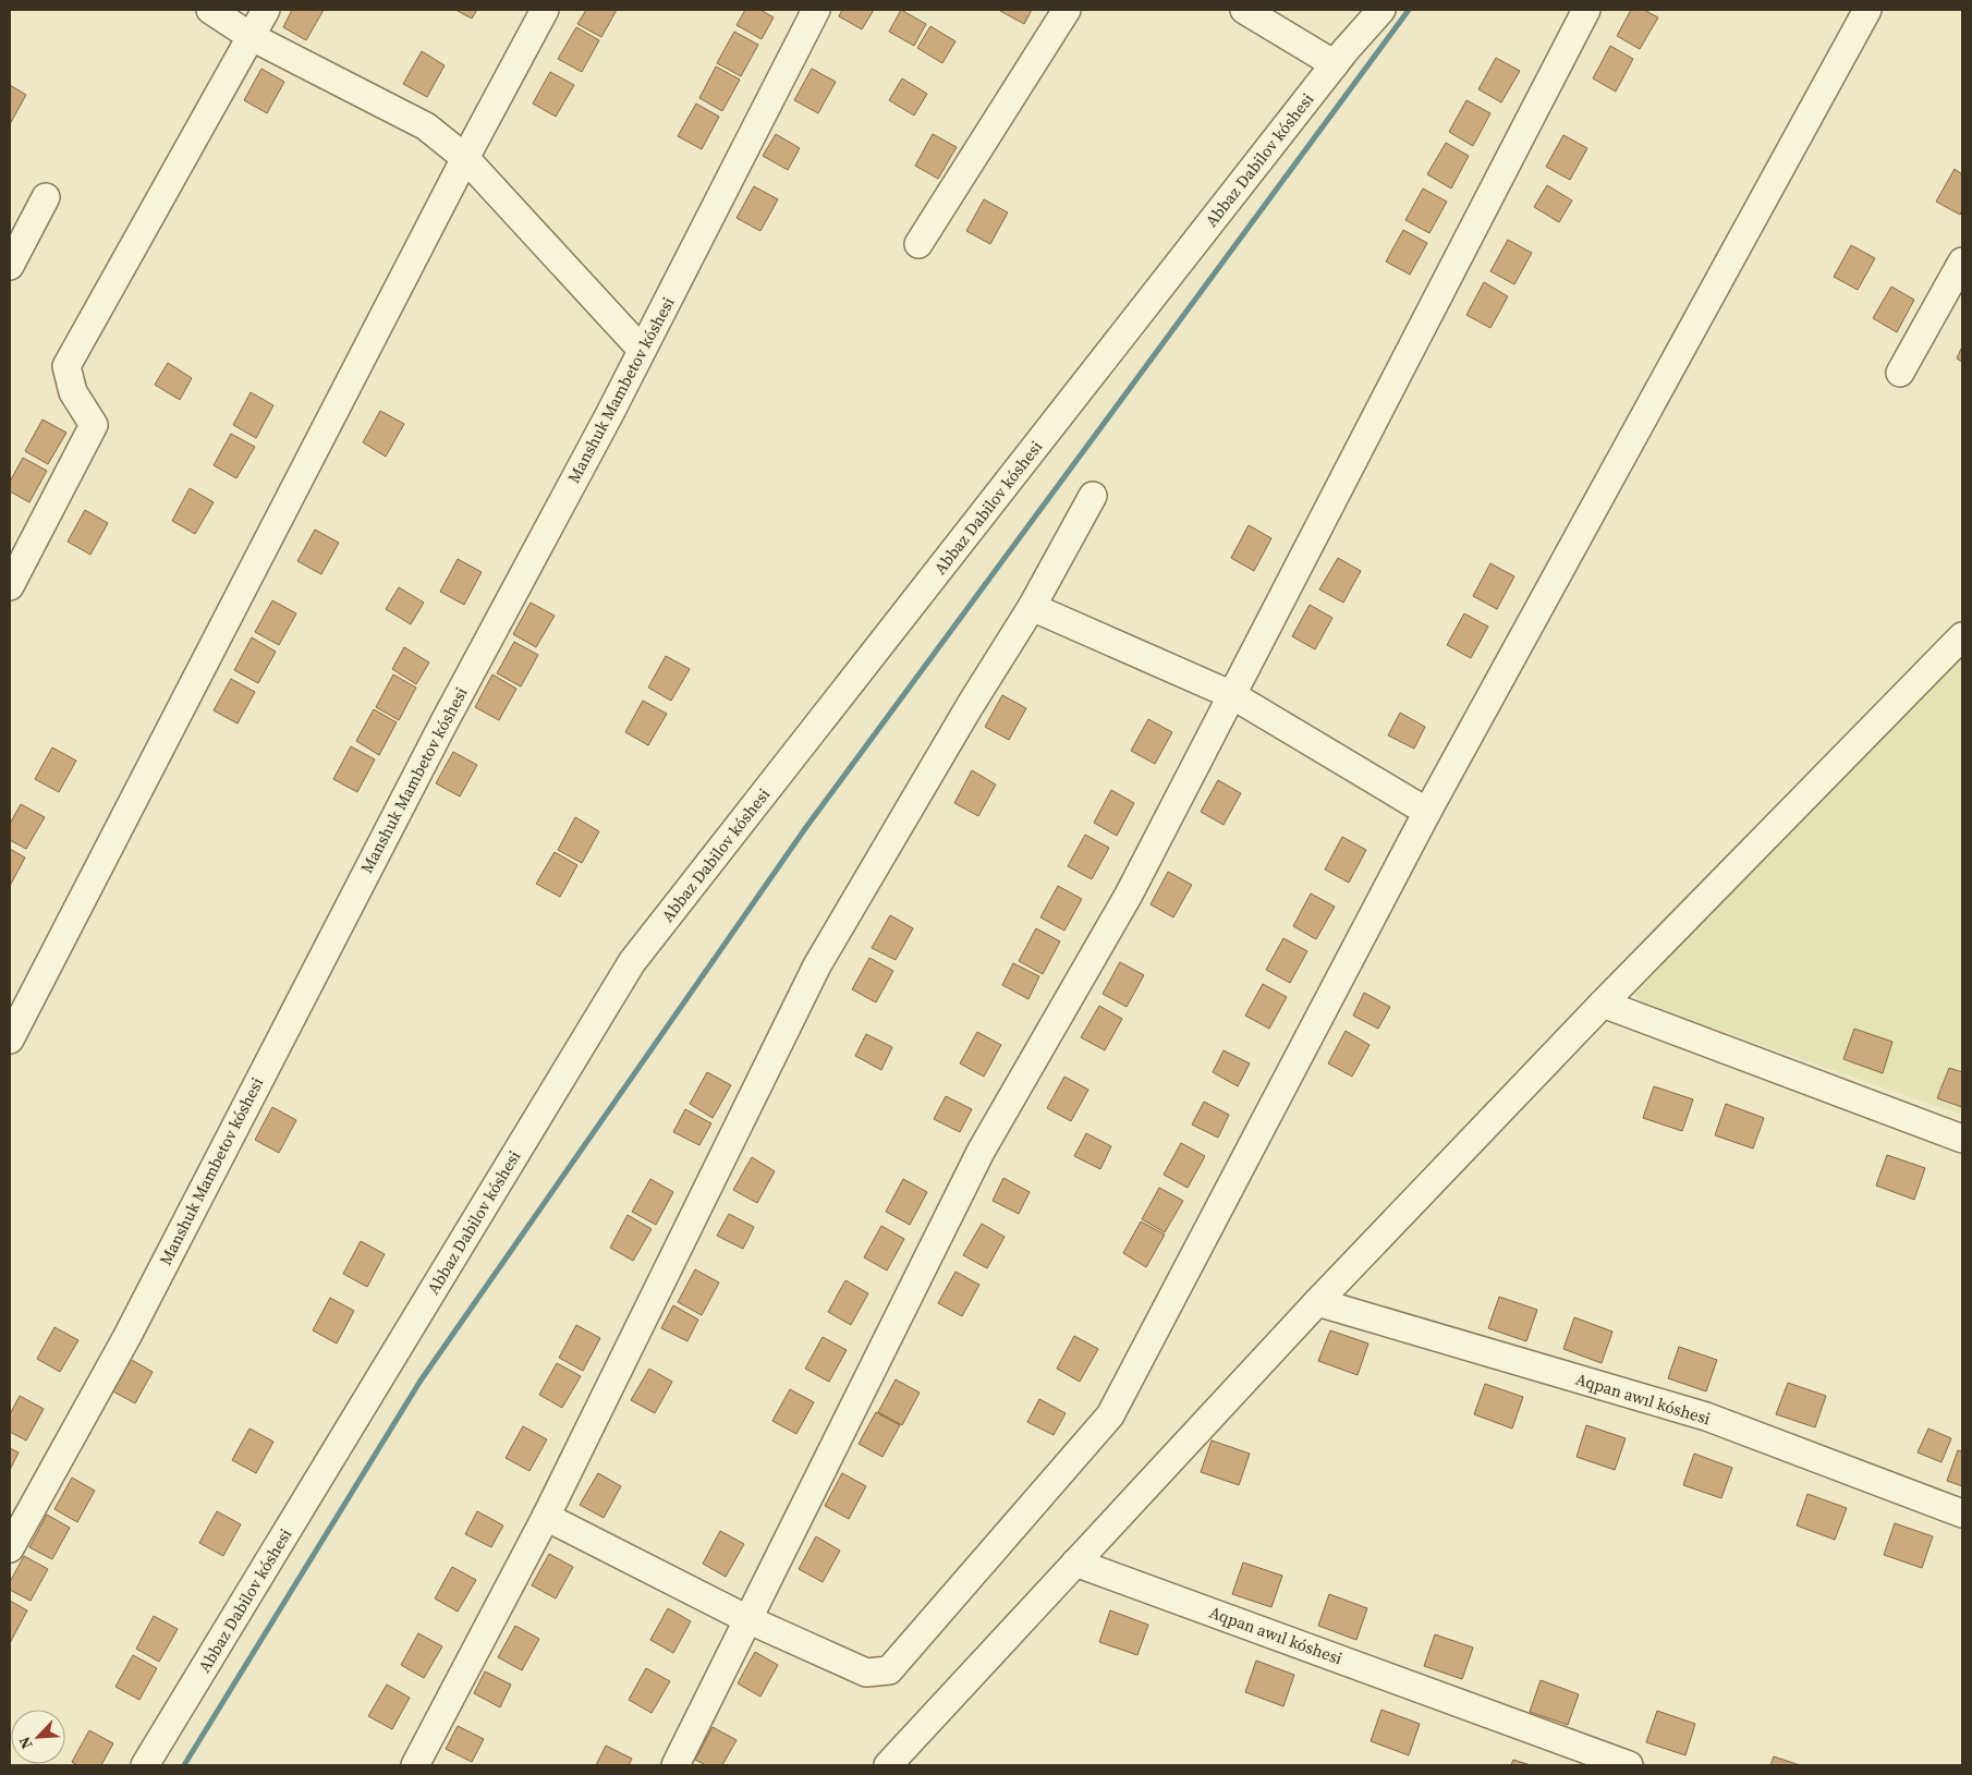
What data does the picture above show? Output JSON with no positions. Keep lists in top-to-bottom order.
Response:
{
  "streets": {
    "street": ["Abbaz Dabilov kóshesi", "Manshuk Mambetov kóshesi", "Aqpan awıl kóshesi"]
  },
  "north": "bottom left"
}
